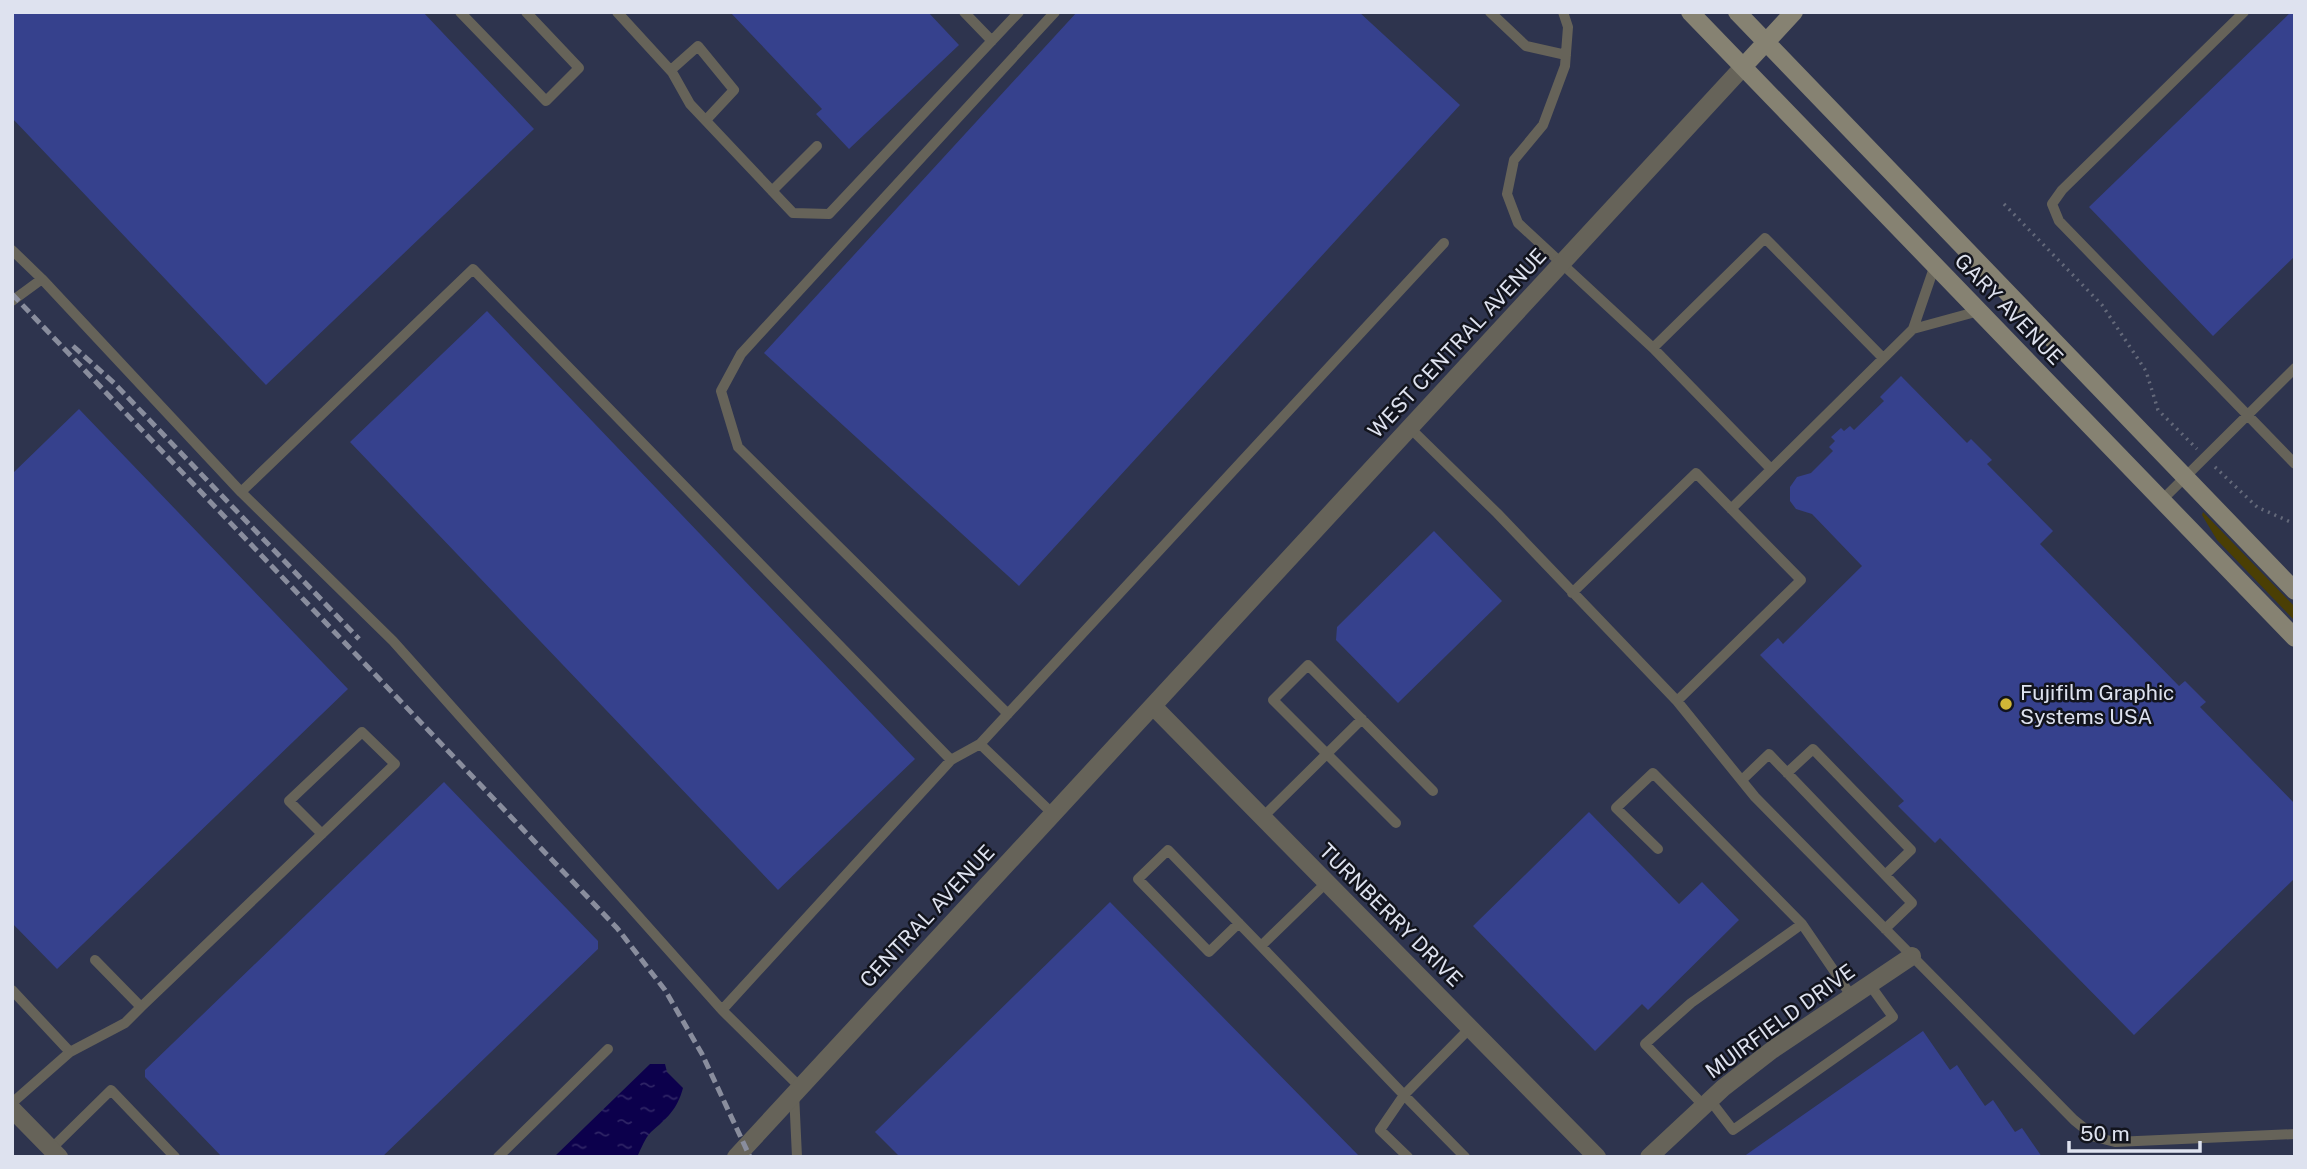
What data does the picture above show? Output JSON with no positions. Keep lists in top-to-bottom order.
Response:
{
  "streets": {
    "main road": ["GARY AVENUE", "WEST CENTRAL AVENUE"],
    "street": ["TURNBERRY DRIVE", "CENTRAL AVENUE", "MUIRFIELD DRIVE"]
  },
  "crossings": [
    ["GARY AVENUE", "WEST CENTRAL AVENUE"],
    ["WEST CENTRAL AVENUE", "TURNBERRY DRIVE"],
    ["WEST CENTRAL AVENUE", "CENTRAL AVENUE"],
    ["TURNBERRY DRIVE", "CENTRAL AVENUE"]
  ],
  "places": ["Fujifilm Graphic Systems USA"],
  "scale_bar": "50 m"
}
